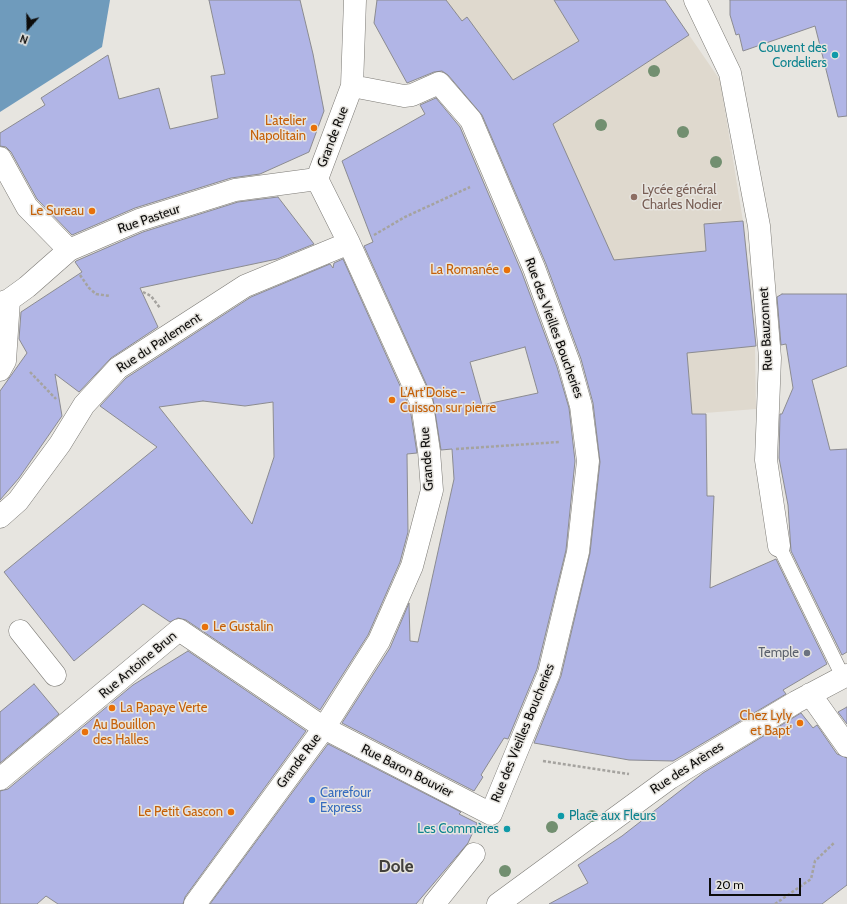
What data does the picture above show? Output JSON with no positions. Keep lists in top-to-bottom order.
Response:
{
  "streets": {
    "street": [
      "Grande Rue",
      "Rue Pasteur",
      "Rue des Vieilles Boucheries",
      "Rue Bauzonnet",
      "Rue du Parlement",
      "Rue Antoine Brun",
      "Rue des Arènes",
      "Rue Baron Bouvier"
    ]
  },
  "crossings": [
    ["Grande Rue", "Rue Pasteur"],
    ["Grande Rue", "Rue des Vieilles Boucheries"],
    ["Grande Rue", "Rue du Parlement"],
    ["Grande Rue", "Rue Antoine Brun"],
    ["Grande Rue", "Rue Baron Bouvier"],
    ["Rue des Vieilles Boucheries", "Rue Baron Bouvier"],
    ["Rue Bauzonnet", "Rue des Arènes"],
    ["Rue Antoine Brun", "Rue Baron Bouvier"]
  ],
  "districts": ["Dole"],
  "places": [
    "Couvent des Cordeliers",
    "L'atelier Napolitain",
    "Lycée général Charles Nodier",
    "Le Sureau",
    "La Romanée",
    "L'Art'Doise - Cuisson sur pierre",
    "Le Gustalin",
    "Temple",
    "La Papaye Verte",
    "Chez Lyly et Bapt'",
    "Au Bouillon des Halles",
    "Carrefour Express",
    "Le Petit Gascon",
    "Place aux Fleurs",
    "Les Commères"
  ],
  "scale_bar": "20 m",
  "north": "bottom"
}
